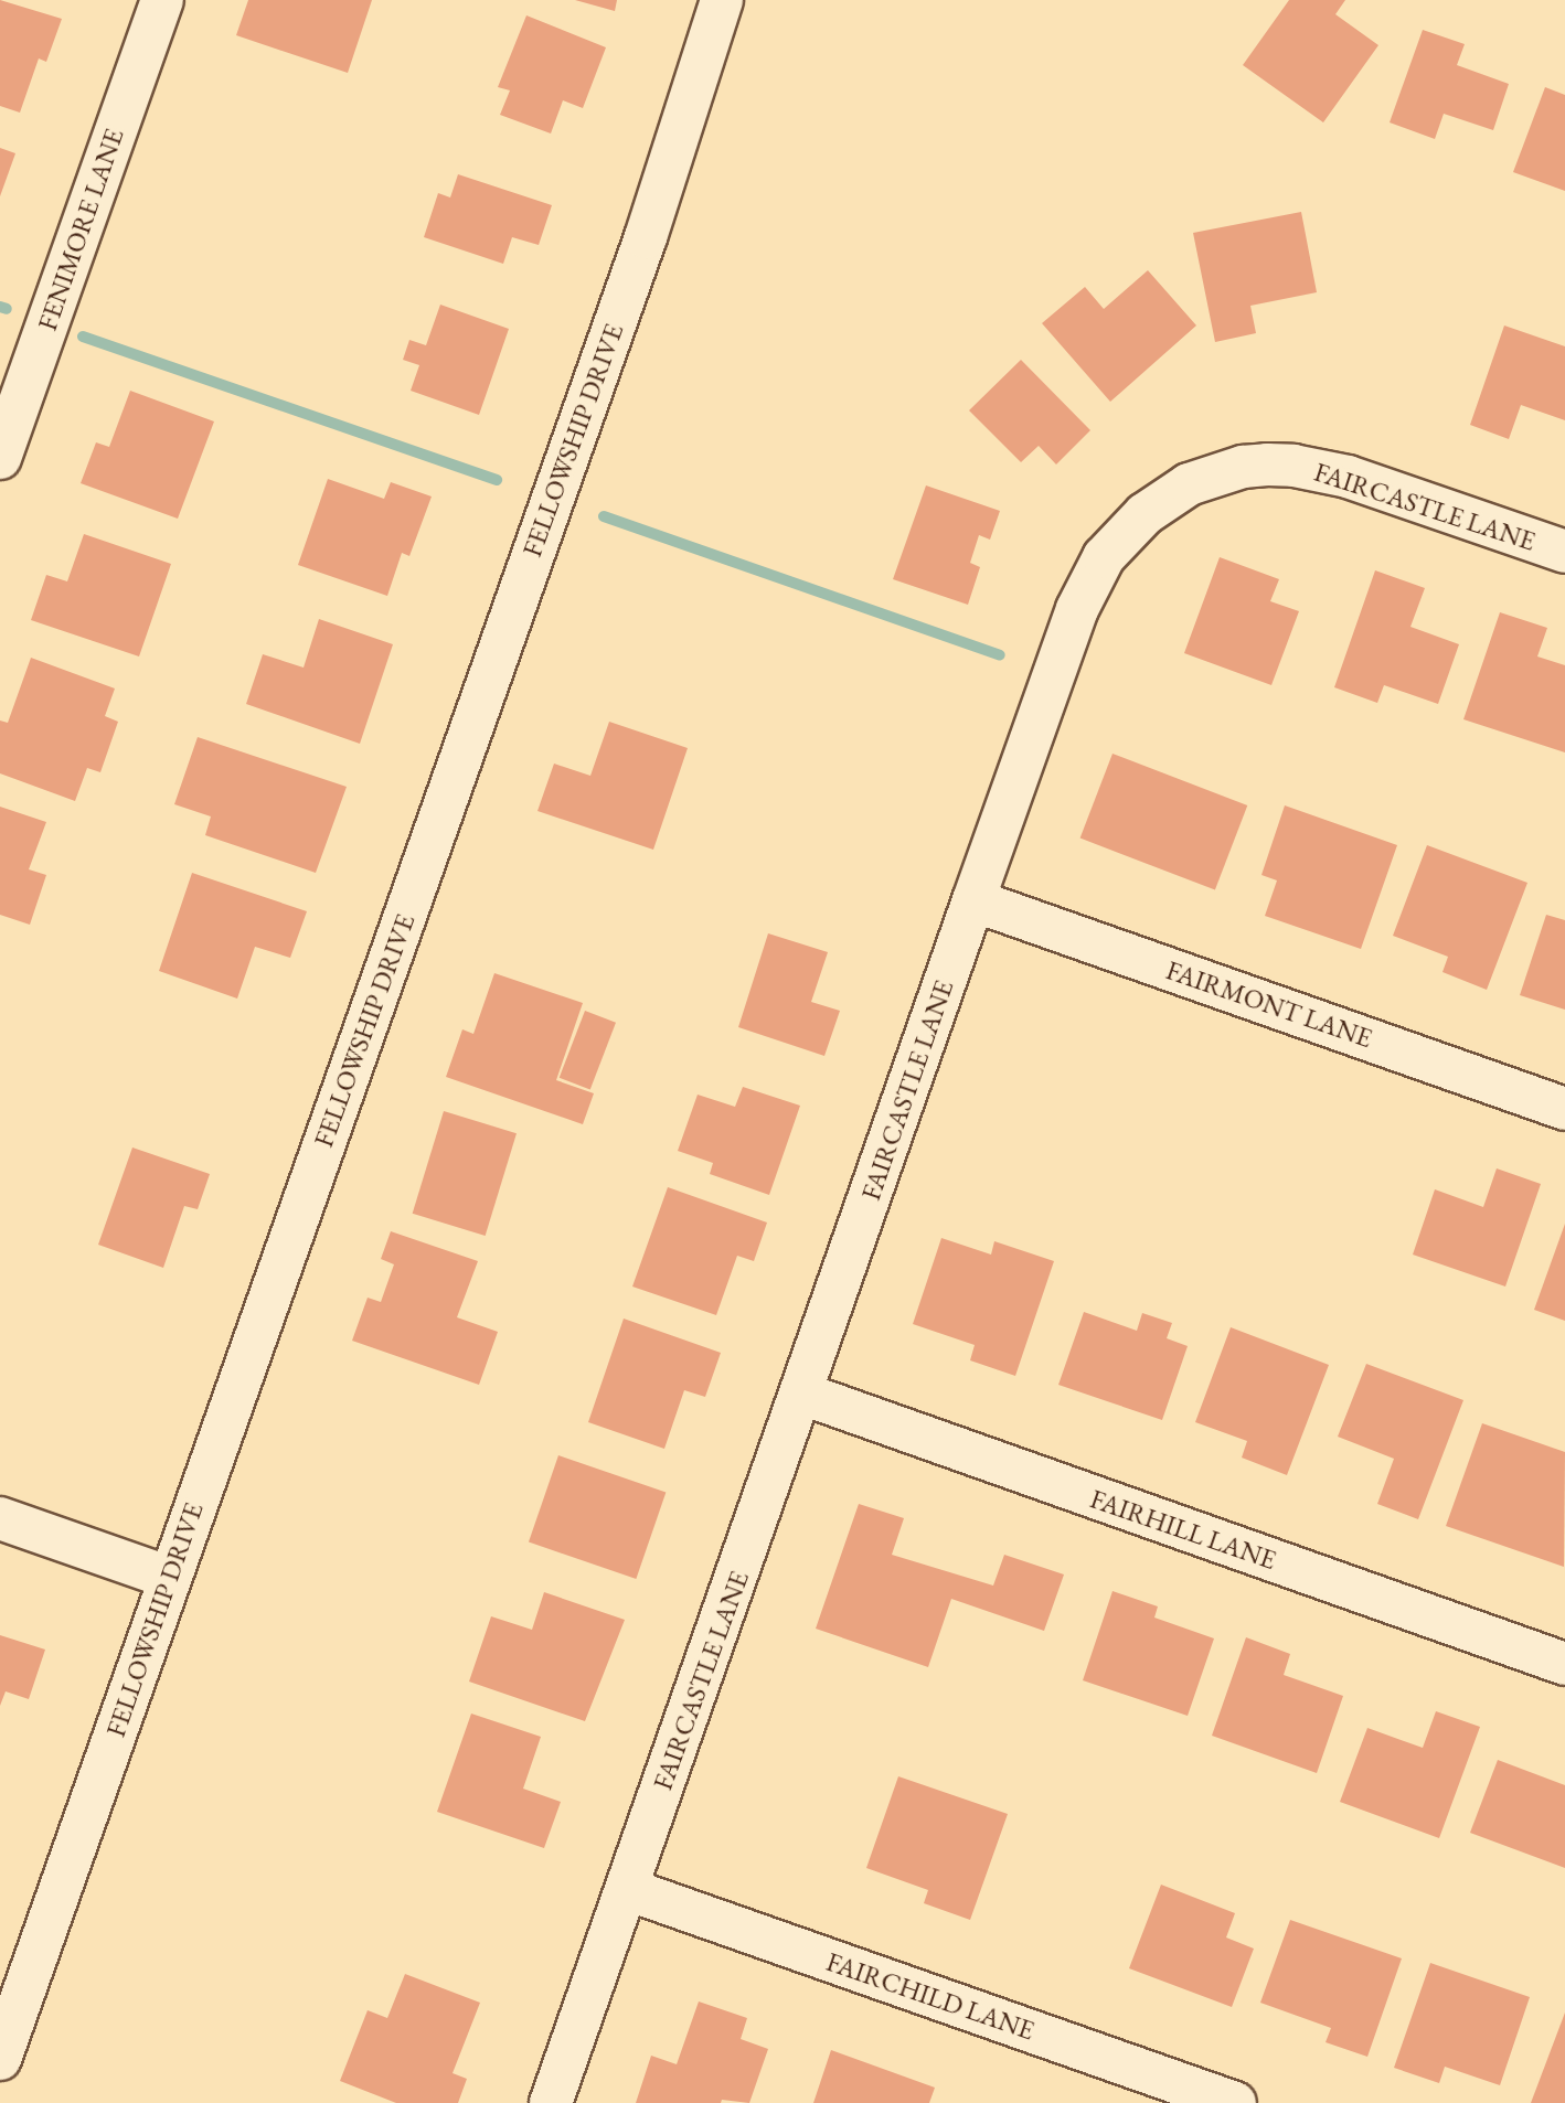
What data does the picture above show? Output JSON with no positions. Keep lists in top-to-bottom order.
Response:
{
  "streets": {
    "street": [
      "FENIMORE LANE",
      "FELLOWSHIP DRIVE",
      "FAIRCASTLE LANE",
      "FAIRMONT LANE",
      "FAIRHILL LANE",
      "FAIRCHILD LANE"
    ]
  },
  "crossings": [
    ["FAIRCASTLE LANE", "FAIRMONT LANE"],
    ["FAIRCASTLE LANE", "FAIRHILL LANE"],
    ["FAIRCASTLE LANE", "FAIRCHILD LANE"]
  ]
}
